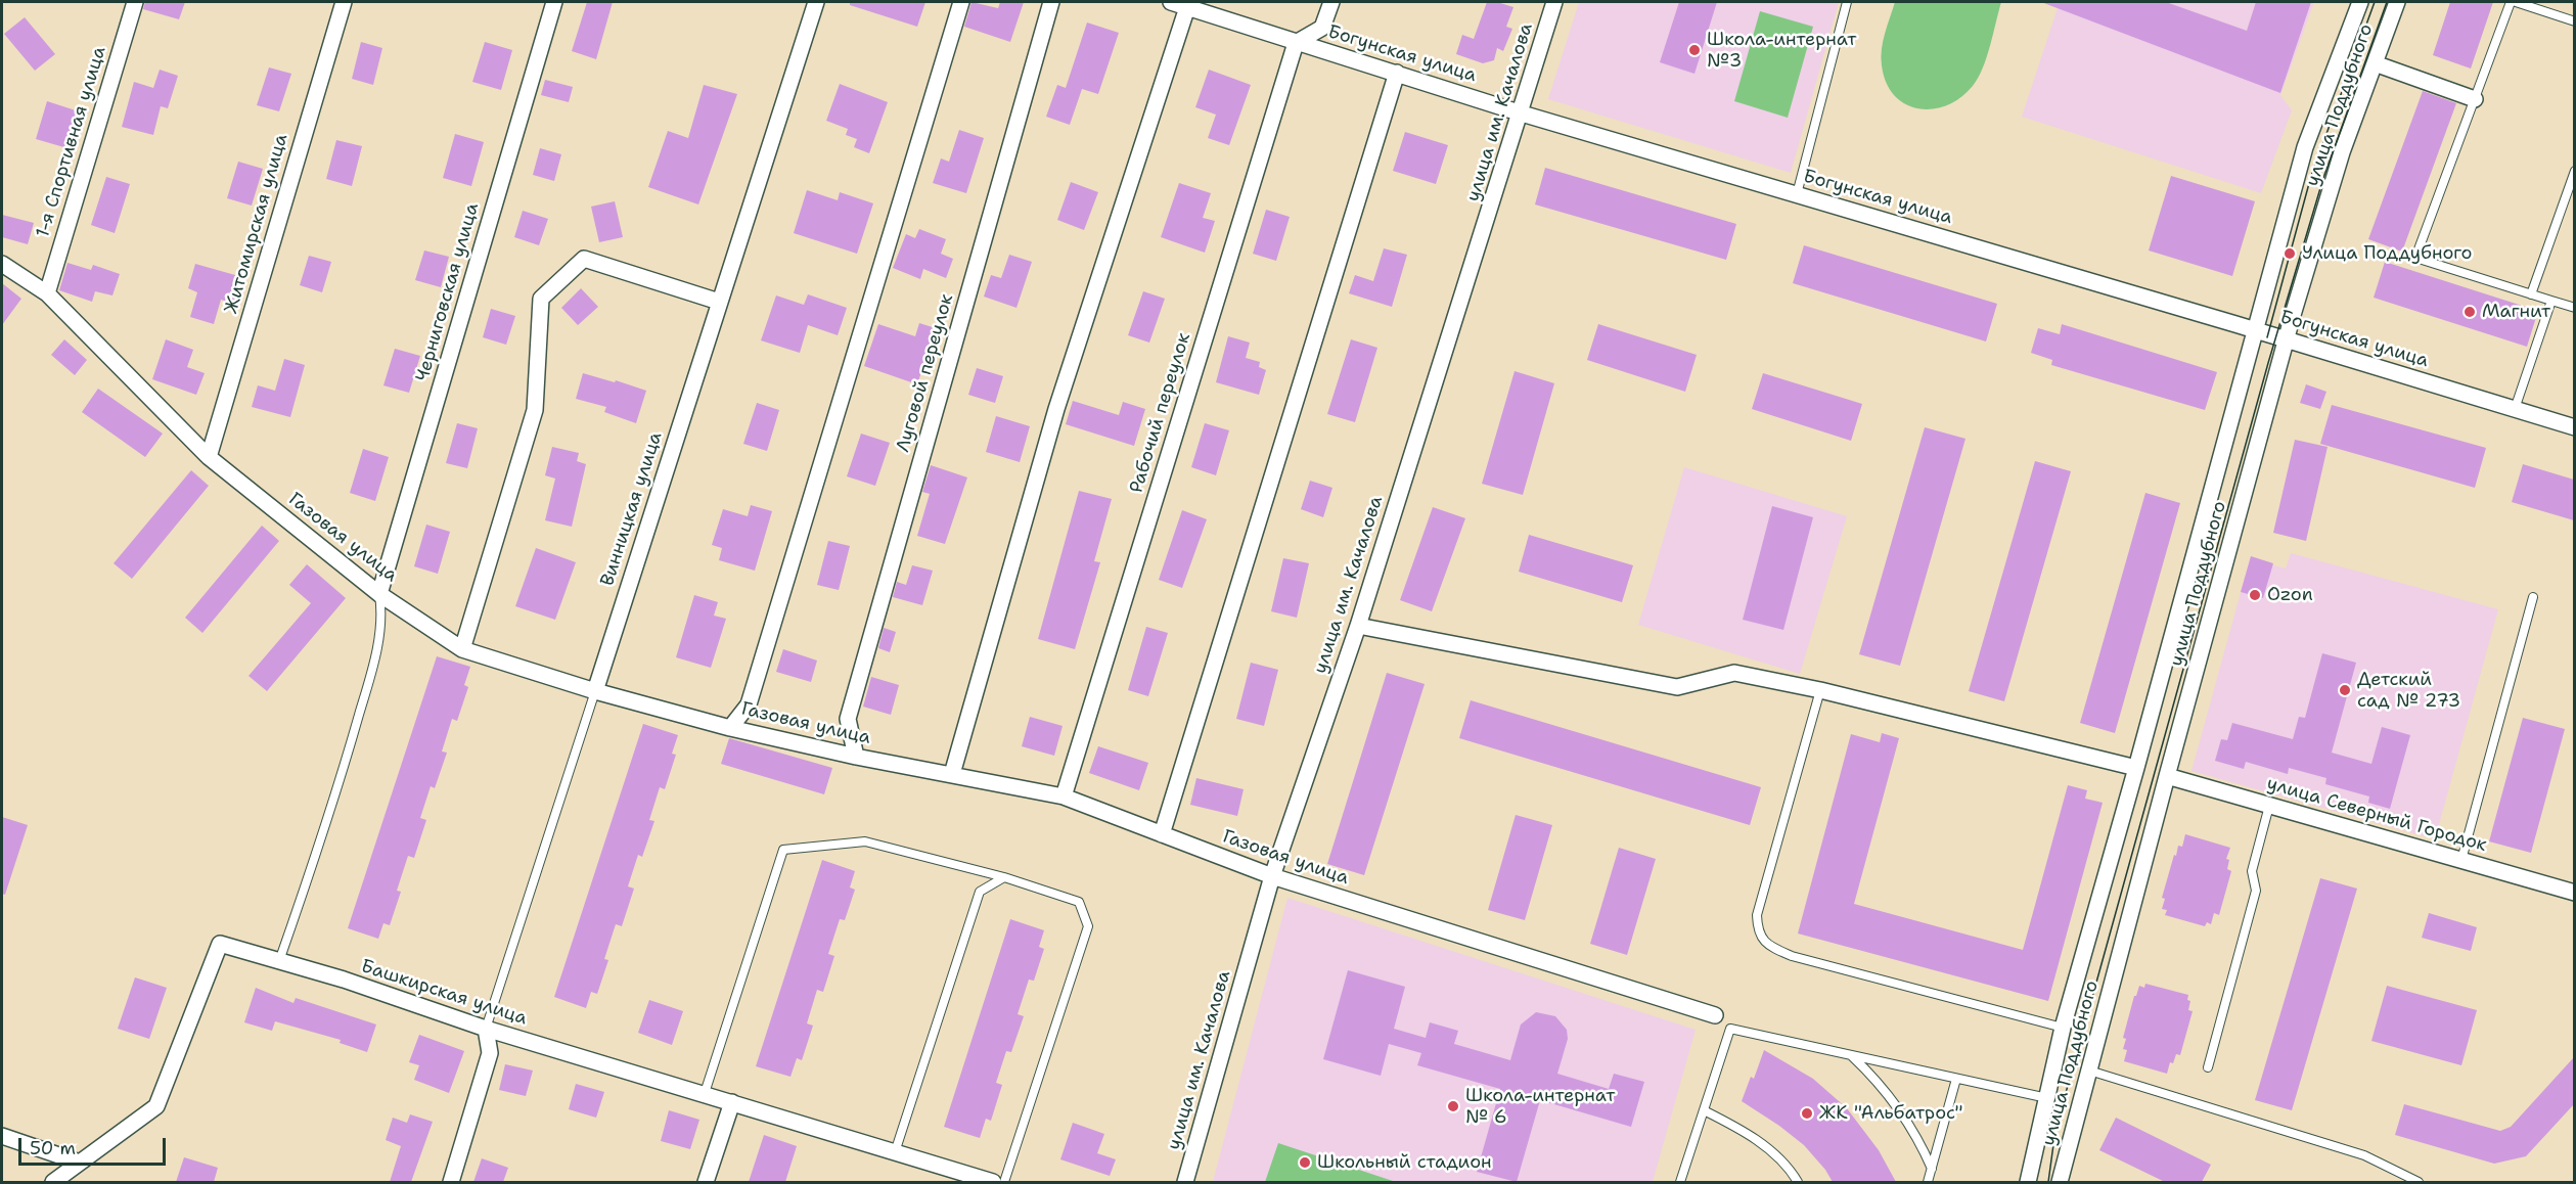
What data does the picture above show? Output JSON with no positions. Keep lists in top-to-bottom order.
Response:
{
  "streets": {
    "street": [
      "Богунская улица",
      "улица Поддубного",
      "улица им. Качалова",
      "1-я Спортивная улица",
      "Житомирская улица",
      "Черниговская улица",
      "Луговой переулок",
      "Рабочий переулок",
      "Винницкая улица",
      "Газовая улица",
      "улица Северный Городок",
      "Башкирская улица"
    ]
  },
  "crossings": [
    ["Богунская улица", "улица Поддубного"],
    ["Богунская улица", "улица им. Качалова"],
    ["Богунская улица", "Рабочий переулок"],
    ["улица Поддубного", "улица Северный Городок"],
    ["улица им. Качалова", "Газовая улица"],
    ["1-я Спортивная улица", "Газовая улица"],
    ["Житомирская улица", "Газовая улица"],
    ["Черниговская улица", "Газовая улица"],
    ["Луговой переулок", "Газовая улица"],
    ["Рабочий переулок", "Газовая улица"],
    ["Винницкая улица", "Газовая улица"],
    ["Винницкая улица", "Башкирская улица"]
  ],
  "places": [
    "Школа-интернат №3",
    "Улица Поддубного",
    "Магнит",
    "Ozon",
    "Детский сад № 273",
    "Школа-интернат № 6",
    "ЖК \"Альбатрос\"",
    "Школьный стадион"
  ],
  "scale_bar": "50 m"
}
